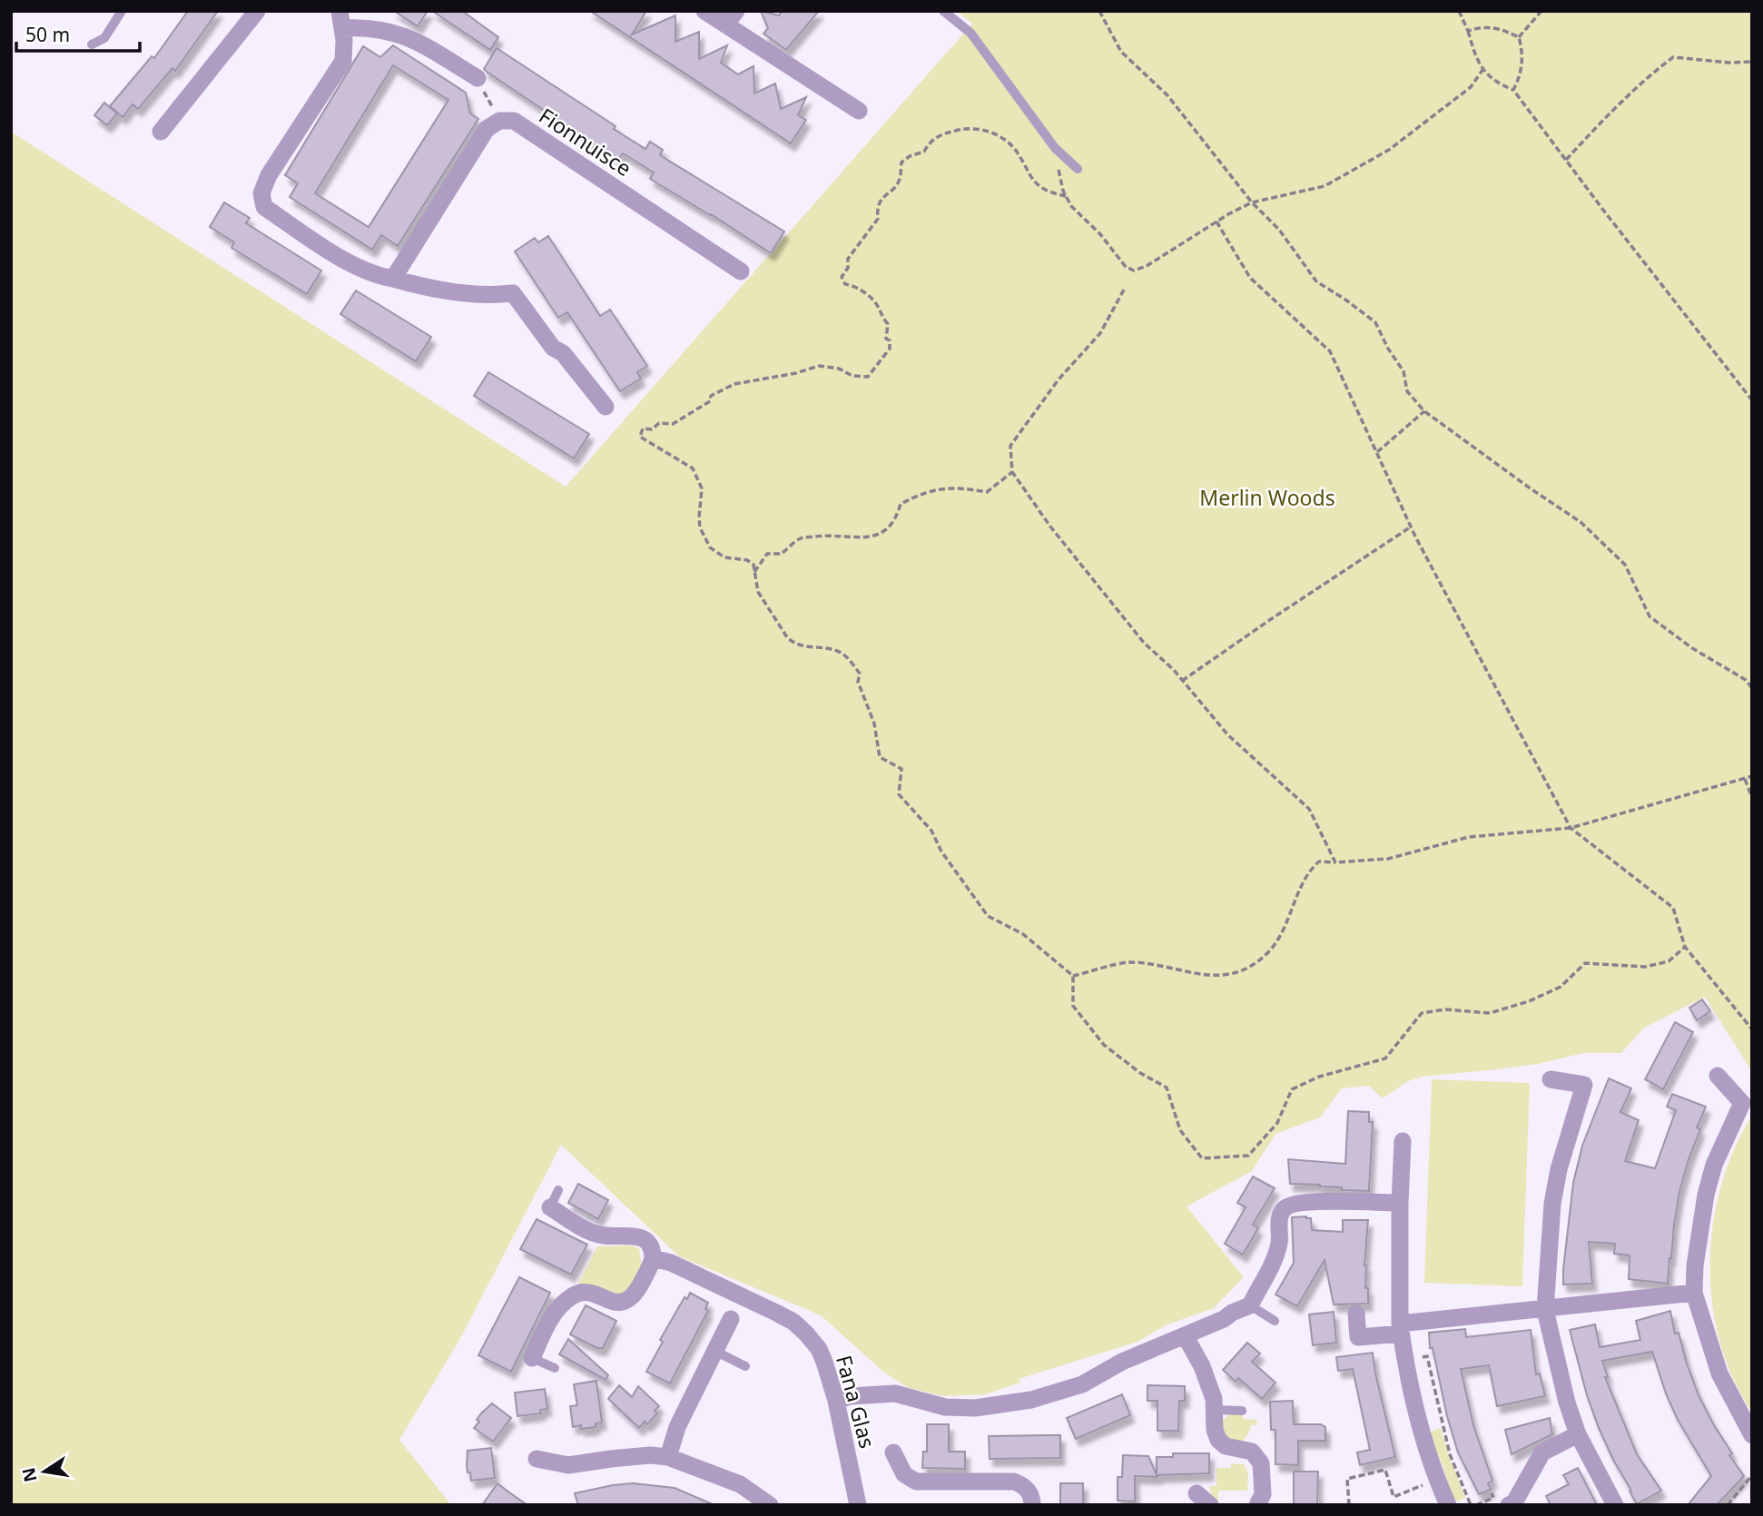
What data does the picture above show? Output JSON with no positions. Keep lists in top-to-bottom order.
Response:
{
  "streets": {
    "street": ["Fionnuisce", "Fana Glas"]
  },
  "parks": ["Merlin Woods"],
  "scale_bar": "50 m",
  "north": "left"
}
